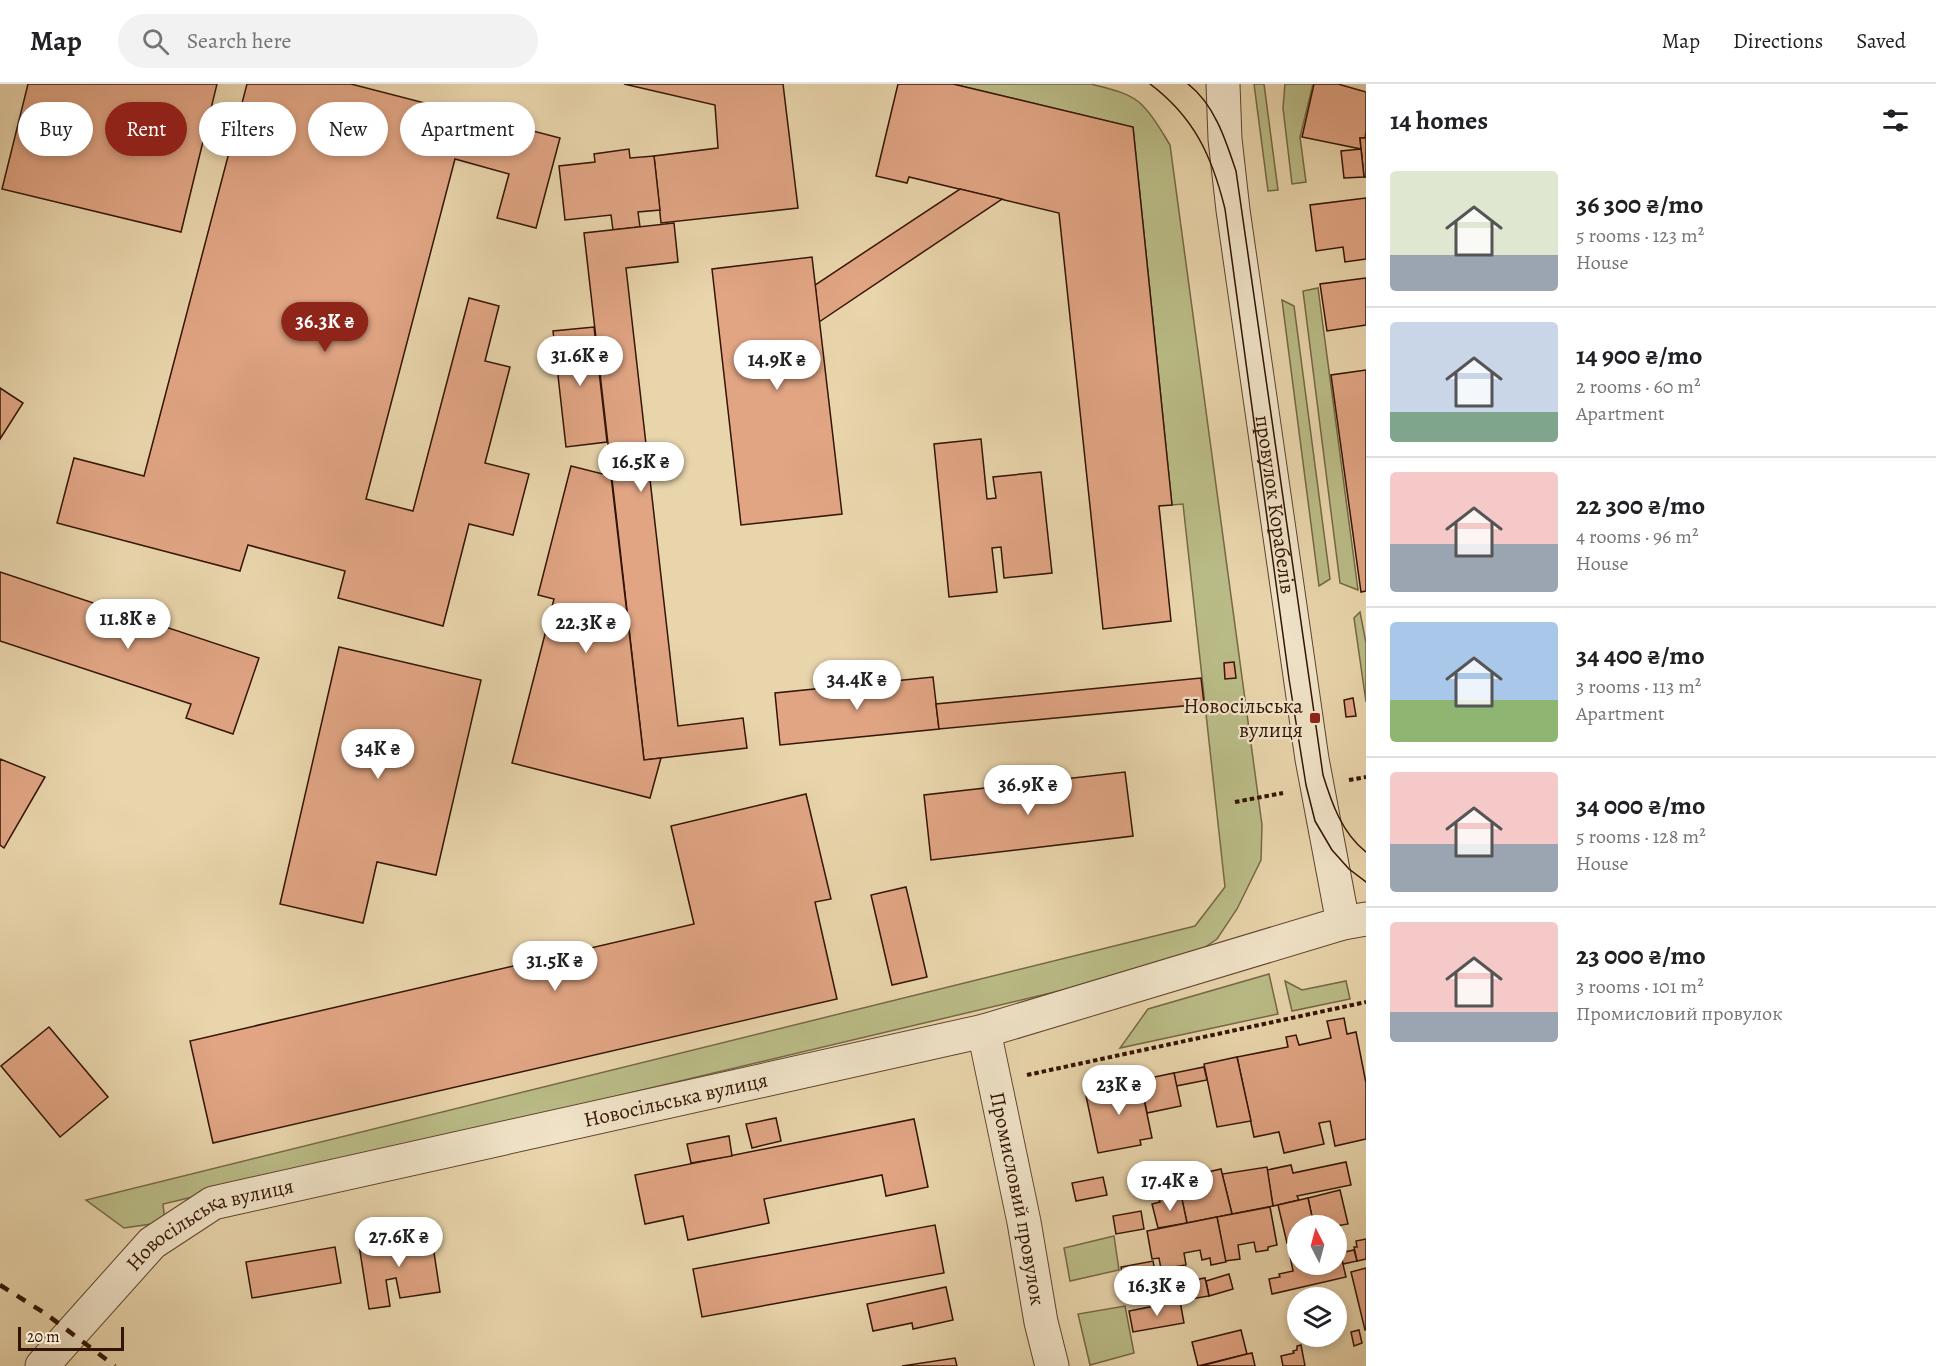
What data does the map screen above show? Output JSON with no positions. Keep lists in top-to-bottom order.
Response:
{
  "streets": {
    "street": ["провулок Корабелів", "Новосільська вулиця", "Промисловий провулок"]
  },
  "crossings": [
    ["провулок Корабелів", "Новосільська вулиця"],
    ["Новосільська вулиця", "Промисловий провулок"]
  ],
  "places": {
    "transit": ["Новосільська вулиця"]
  },
  "scale_bar": "20 m",
  "north": "top",
  "page": {
    "header": "Map",
    "search": "Search here",
    "nav": ["Map", "Directions", "Saved"],
    "heading": "14 homes",
    "chip": [
      "Buy",
      "Rent",
      "Filters",
      "New",
      "Apartment"
    ],
    "list": [
      {
        "name": "36 300 ₴/mo",
        "note": "5 rooms · 123 m² · House"
      },
      {
        "name": "14 900 ₴/mo",
        "note": "2 rooms · 60 m² · Apartment"
      },
      {
        "name": "22 300 ₴/mo",
        "note": "4 rooms · 96 m² · House"
      },
      {
        "name": "34 400 ₴/mo",
        "note": "3 rooms · 113 m² · Apartment"
      },
      {
        "name": "34 000 ₴/mo",
        "note": "5 rooms · 128 m² · House"
      },
      {
        "name": "23 000 ₴/mo",
        "note": "3 rooms · 101 m² · Промисловий провулок"
      }
    ],
    "price": [
      "36.3K ₴",
      "31.6K ₴",
      "14.9K ₴",
      "16.5K ₴",
      "11.8K ₴",
      "22.3K ₴",
      "34.4K ₴",
      "34K ₴",
      "36.9K ₴",
      "31.5K ₴",
      "23K ₴",
      "17.4K ₴",
      "27.6K ₴",
      "16.3K ₴"
    ],
    "scale": "20 m"
  }
}
